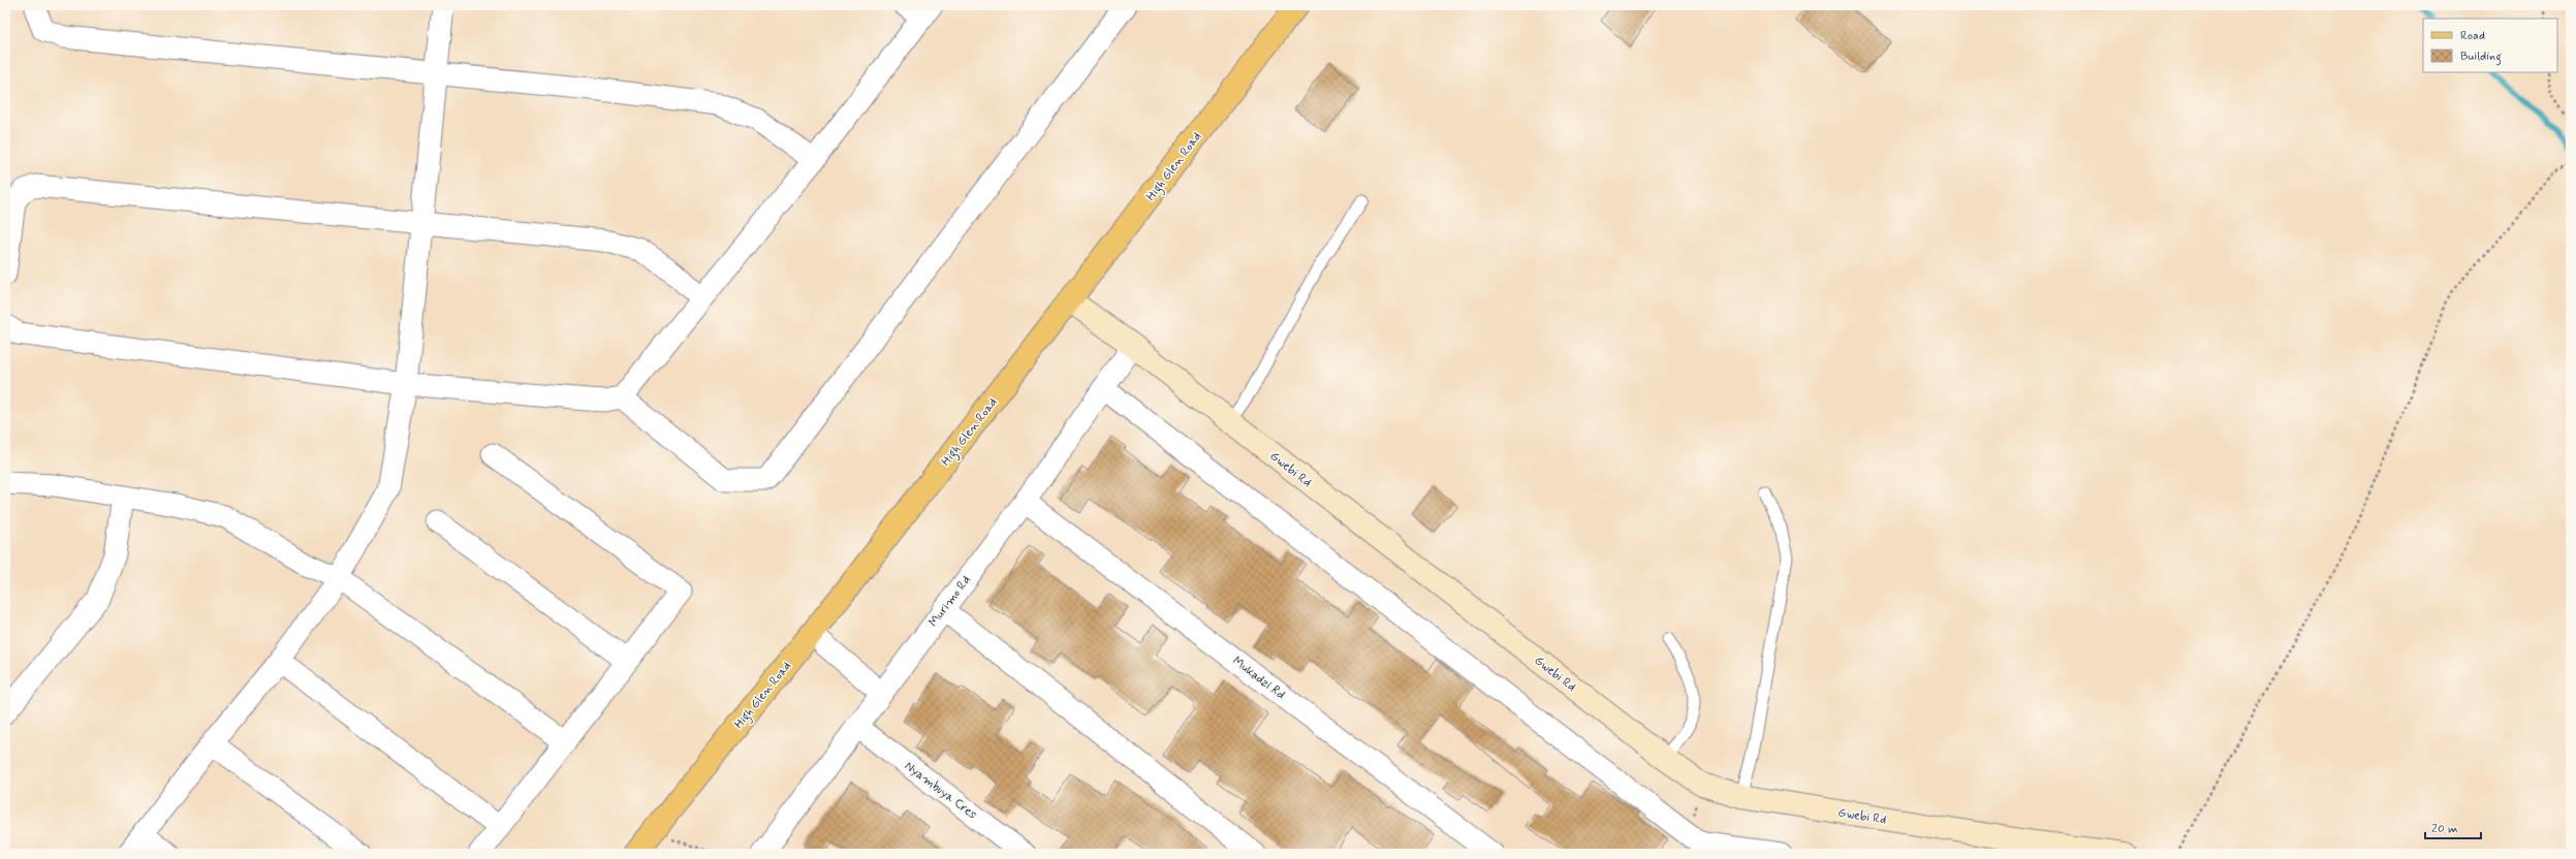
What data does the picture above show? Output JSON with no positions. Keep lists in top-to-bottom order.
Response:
{
  "streets": {
    "main road": ["High Glen Road"],
    "street": [
      "Gwebi Rd",
      "Murimo Rd",
      "Mukadzi Rd",
      "Nyambuya Cres"
    ]
  },
  "crossings": [
    ["High Glen Road", "Gwebi Rd"],
    ["Gwebi Rd", "Murimo Rd"],
    ["Murimo Rd", "Mukadzi Rd"],
    ["Murimo Rd", "Nyambuya Cres"]
  ],
  "legend": ["Road", "Building"],
  "scale_bar": "20 m"
}
